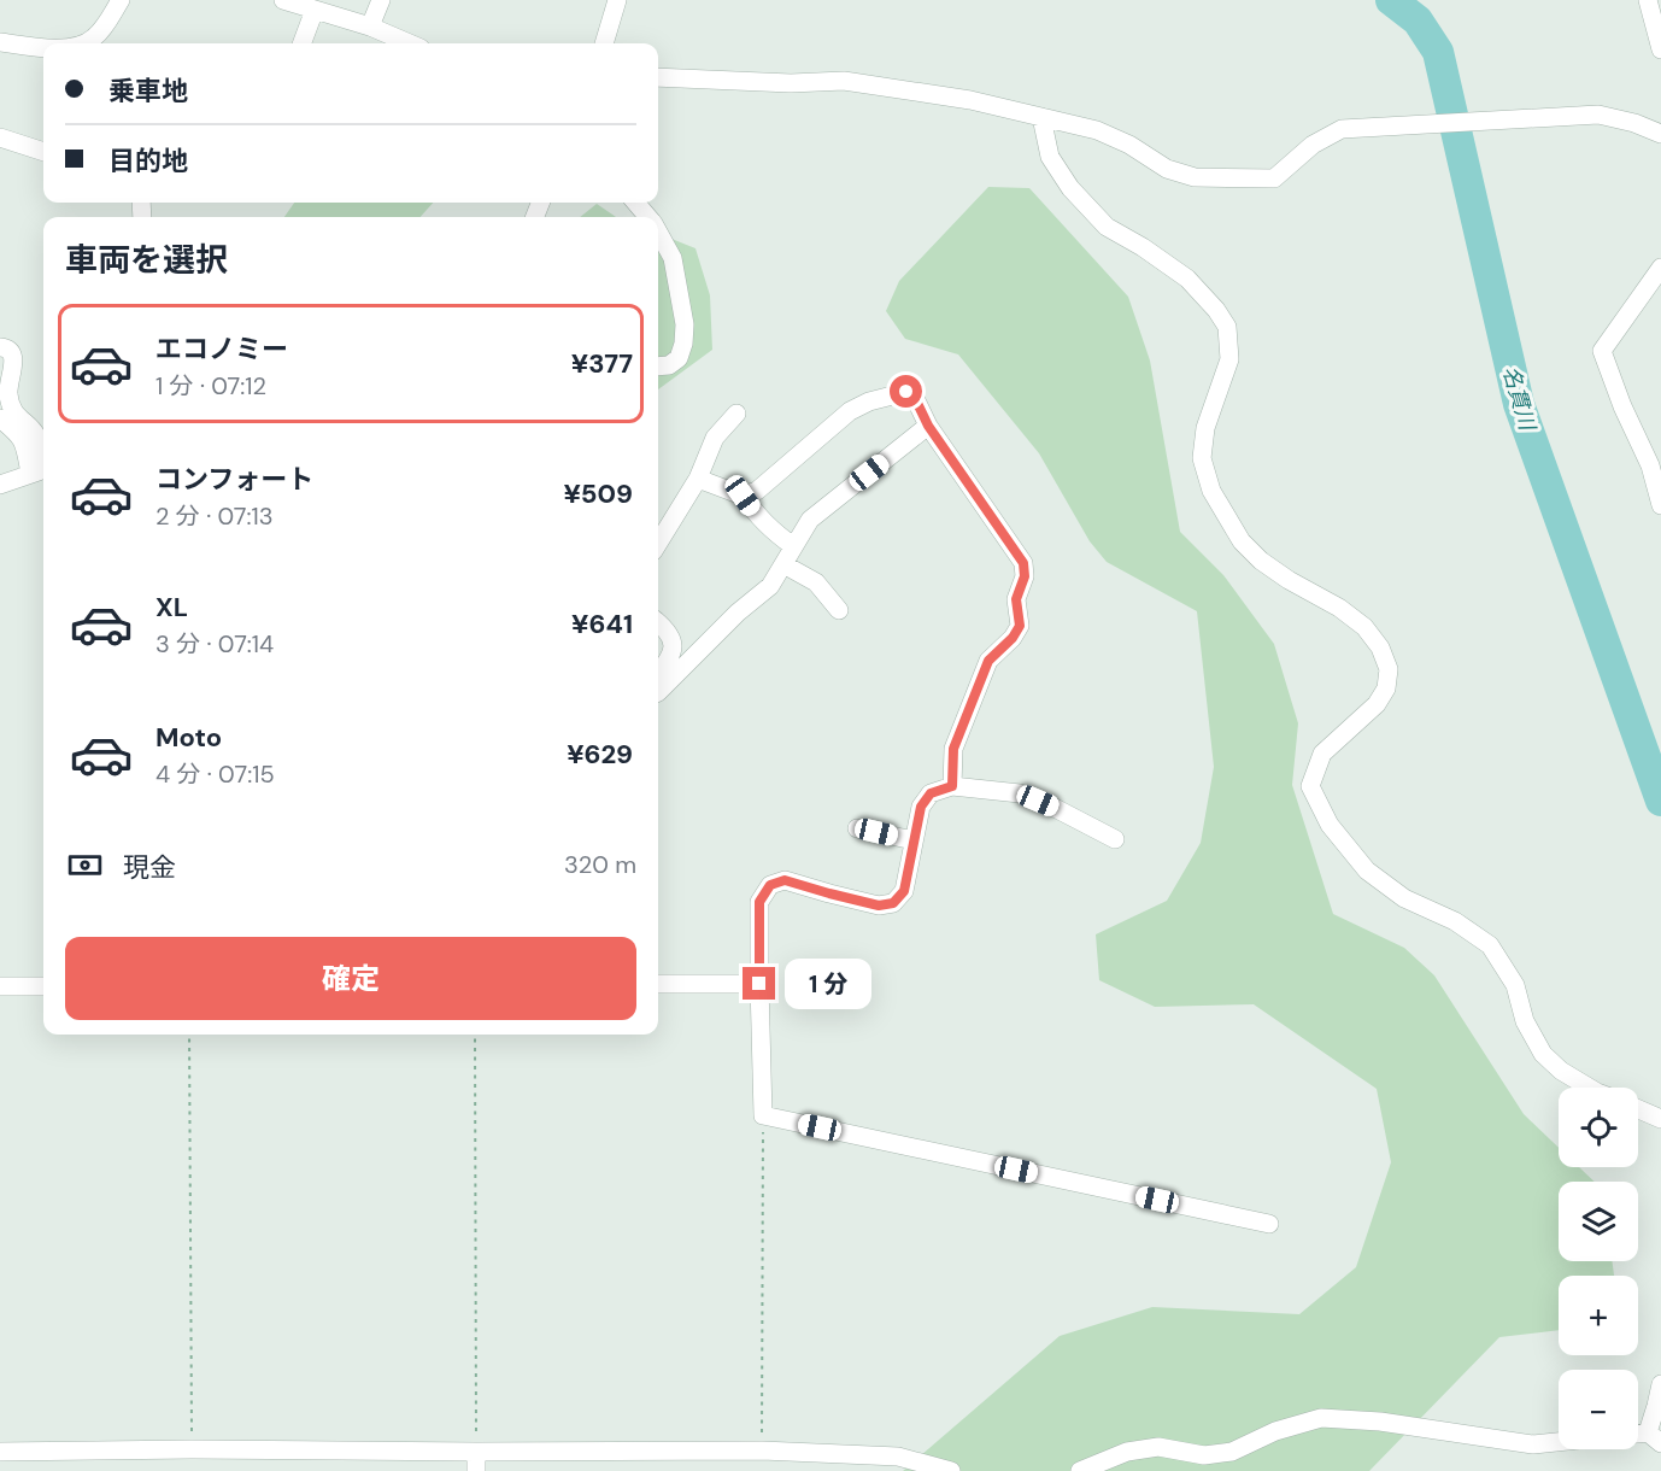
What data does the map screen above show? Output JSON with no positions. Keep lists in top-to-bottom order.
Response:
{
  "water": ["名貫川"],
  "page": {
    "banner": ["乗車地", "目的地"],
    "heading": "車両を選択",
    "list": [
      {
        "name": "エコノミー",
        "note": "1 分 · 07:12",
        "value": "¥377"
      },
      {
        "name": "コンフォート",
        "note": "2 分 · 07:13",
        "value": "¥509"
      },
      {
        "name": "XL",
        "note": "3 分 · 07:14",
        "value": "¥641"
      },
      {
        "name": "Moto",
        "note": "4 分 · 07:15",
        "value": "¥629"
      }
    ],
    "pay": ["現金", "320 m"],
    "buttons": "確定",
    "bubble": "1 分",
    "map_buttons": ["+", "−"]
  }
}
